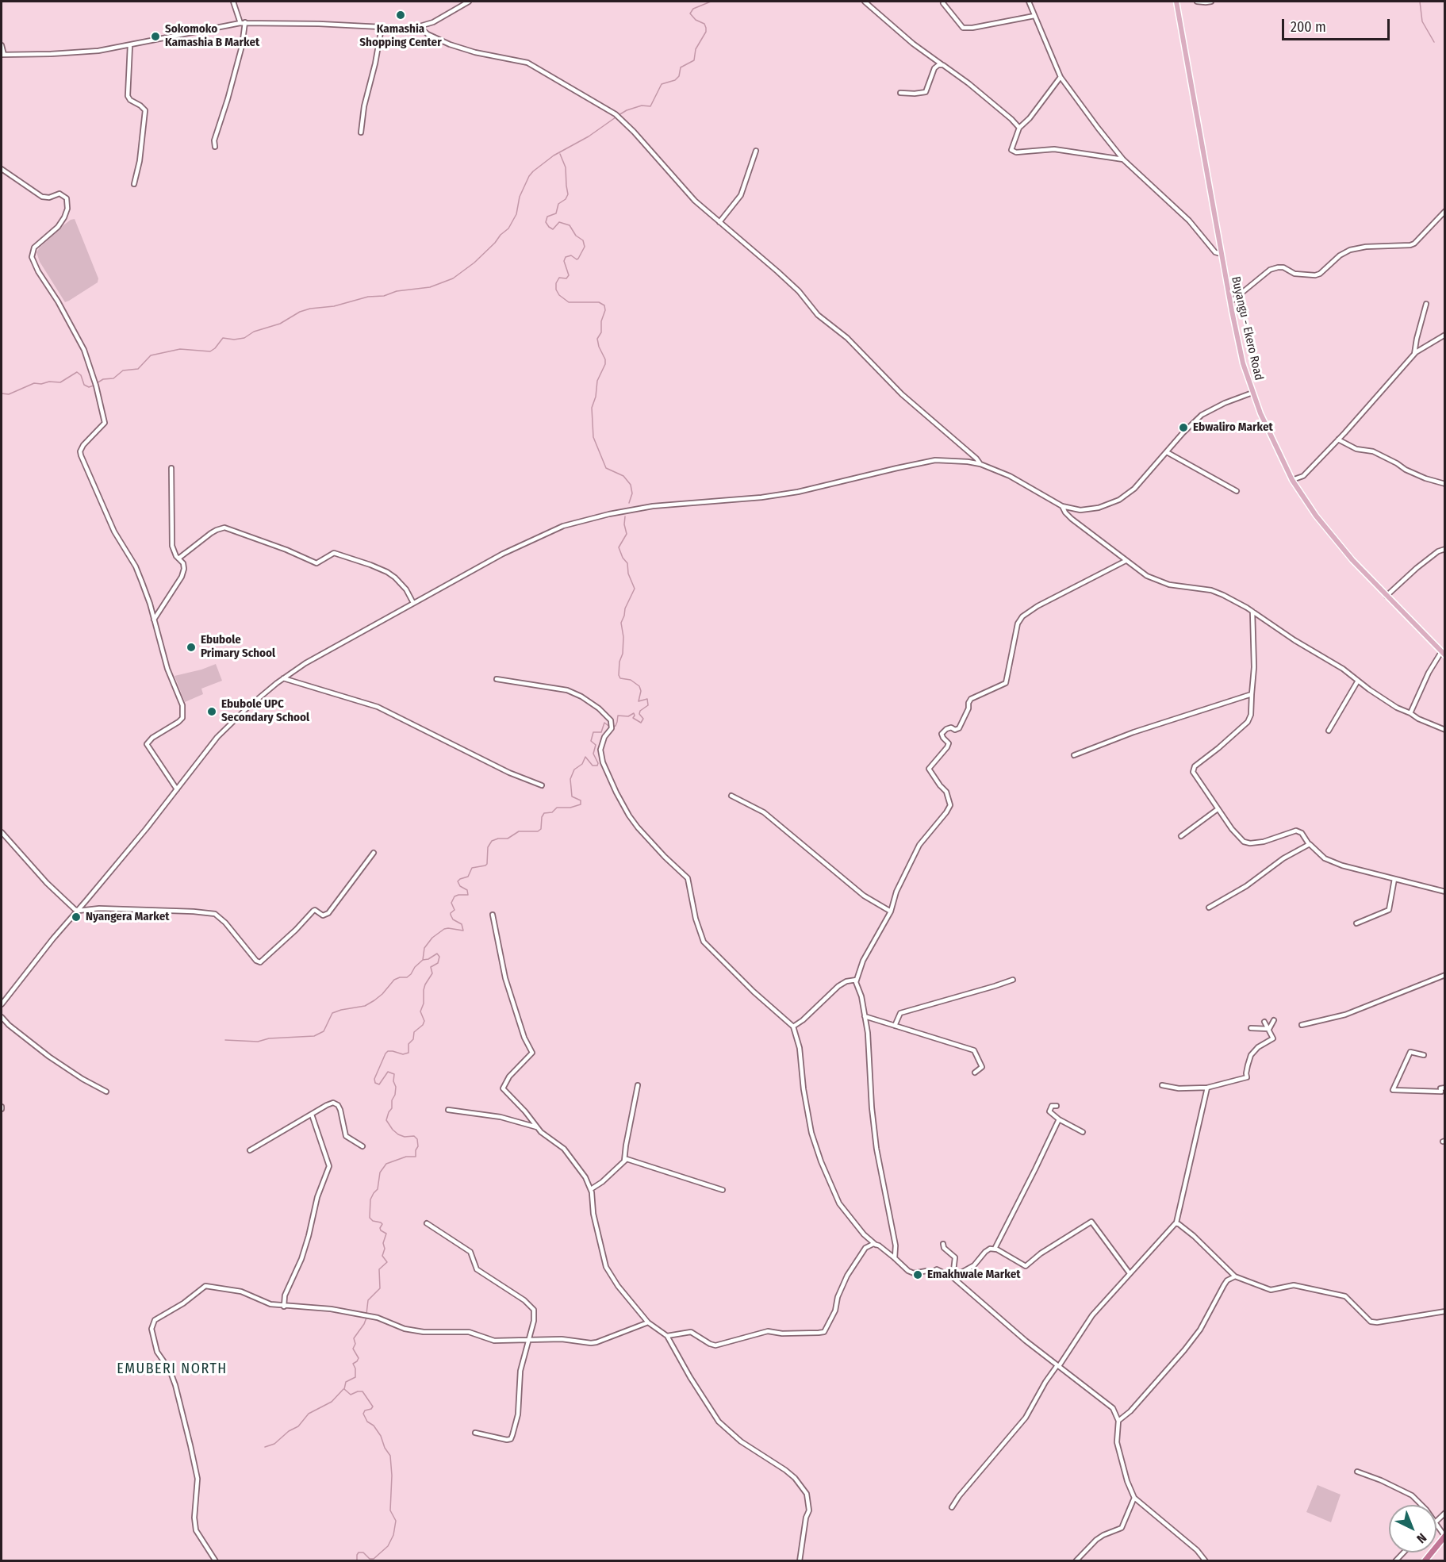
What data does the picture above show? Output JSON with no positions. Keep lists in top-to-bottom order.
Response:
{
  "streets": {
    "main road": ["Buyangu - Ekero Road"]
  },
  "districts": ["EMUBERI NORTH"],
  "places": [
    "Kamashia Shopping Center",
    "Sokomoko Kamashia B Market",
    "Ebwaliro Market",
    "Ebubole Primary School",
    "Ebubole UPC Secondary School",
    "Nyangera Market",
    "Emakhwale Market"
  ],
  "scale_bar": "200 m",
  "north": "bottom right"
}
